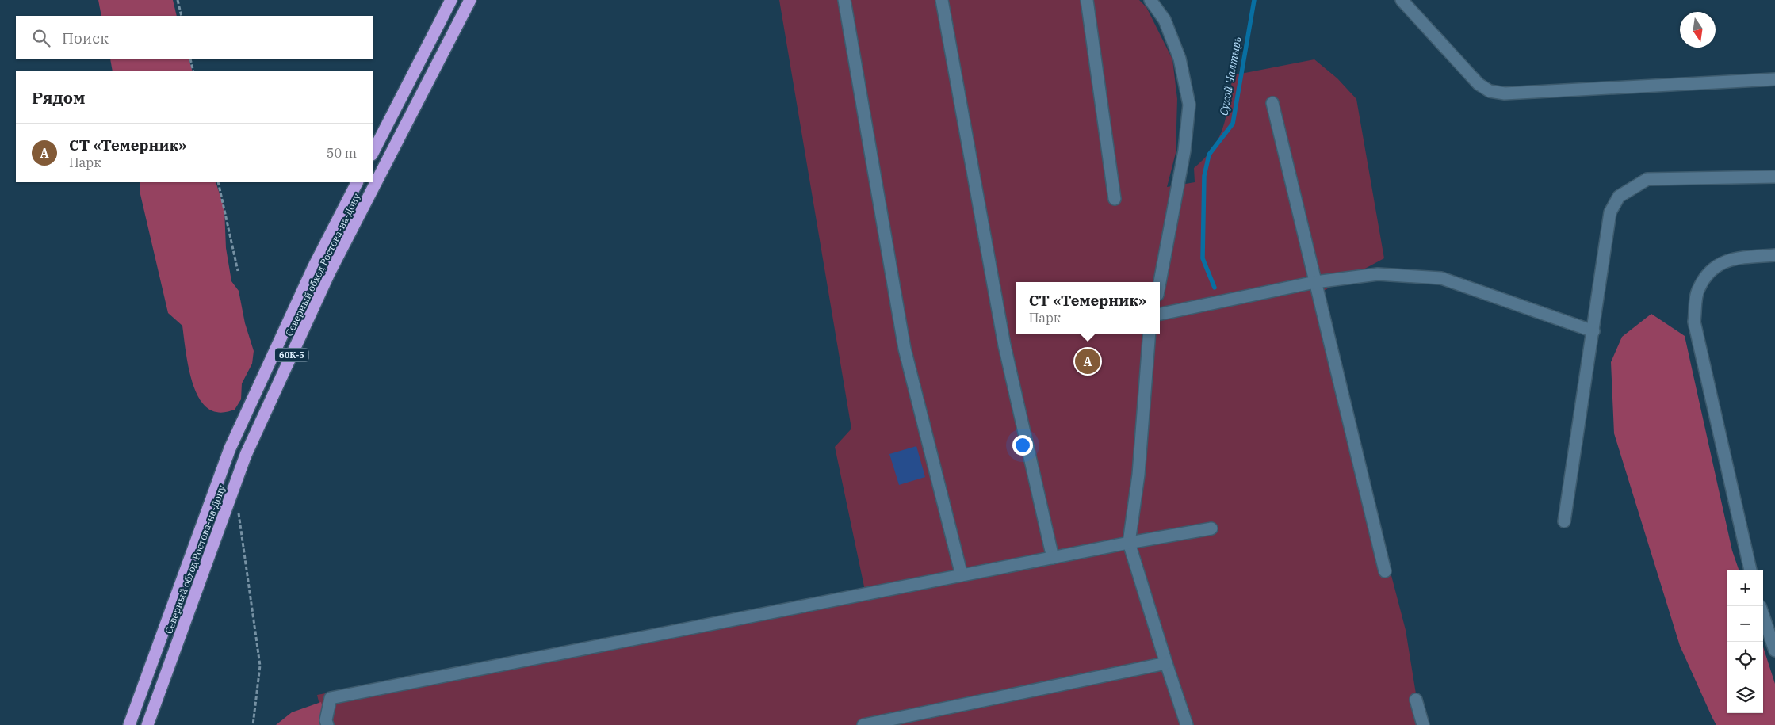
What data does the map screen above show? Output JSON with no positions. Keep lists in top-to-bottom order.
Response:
{
  "streets": {
    "highway": ["Северный обход Ростова-на-Дону", "60К-5"]
  },
  "water": ["Сухой Чалтырь"],
  "north": "bottom",
  "page": {
    "search": "Поиск",
    "heading": "Рядом",
    "list": [
      {
        "mark": "A",
        "name": "СТ «Темерник»",
        "note": "Парк",
        "value": "50 m"
      }
    ],
    "popup": ["СТ «Темерник»", "Парк"],
    "pins": "A",
    "map_buttons": ["+", "−"]
  }
}
